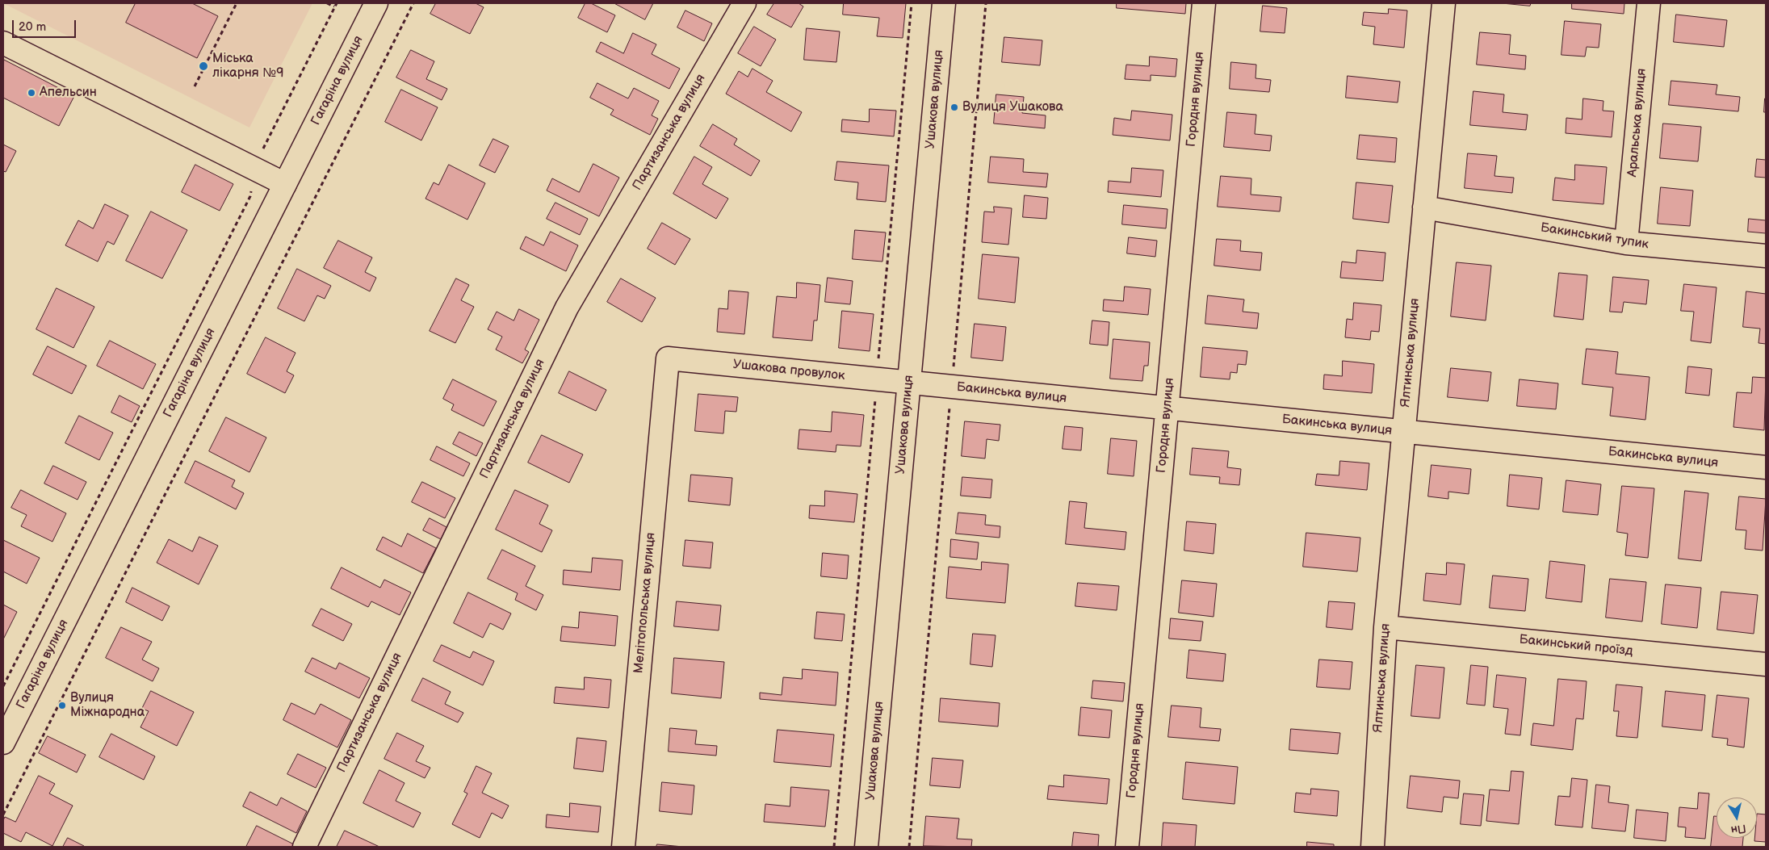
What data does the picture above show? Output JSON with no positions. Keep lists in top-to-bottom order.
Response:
{
  "streets": {
    "street": [
      "Гагаріна вулиця",
      "Ушакова вулиця",
      "Городня вулиця",
      "Аральська вулиця",
      "Партизанська вулиця",
      "Бакинський тупик",
      "Ялтинська вулиця",
      "Ушакова провулок",
      "Бакинська вулиця",
      "Мелітопольська вулиця",
      "Бакинський проїзд"
    ]
  },
  "crossings": [
    ["Ушакова вулиця", "Ушакова провулок"],
    ["Ушакова вулиця", "Бакинська вулиця"],
    ["Городня вулиця", "Бакинська вулиця"],
    ["Аральська вулиця", "Бакинський тупик"],
    ["Бакинський тупик", "Ялтинська вулиця"],
    ["Ялтинська вулиця", "Бакинська вулиця"],
    ["Ялтинська вулиця", "Бакинський проїзд"],
    ["Ушакова провулок", "Бакинська вулиця"],
    ["Ушакова провулок", "Мелітопольська вулиця"]
  ],
  "places": [
    "Міська лікарня №9",
    "Апельсин",
    "Вулиця Ушакова",
    "Вулиця Міжнародна"
  ],
  "scale_bar": "20 m",
  "north": "bottom"
}
